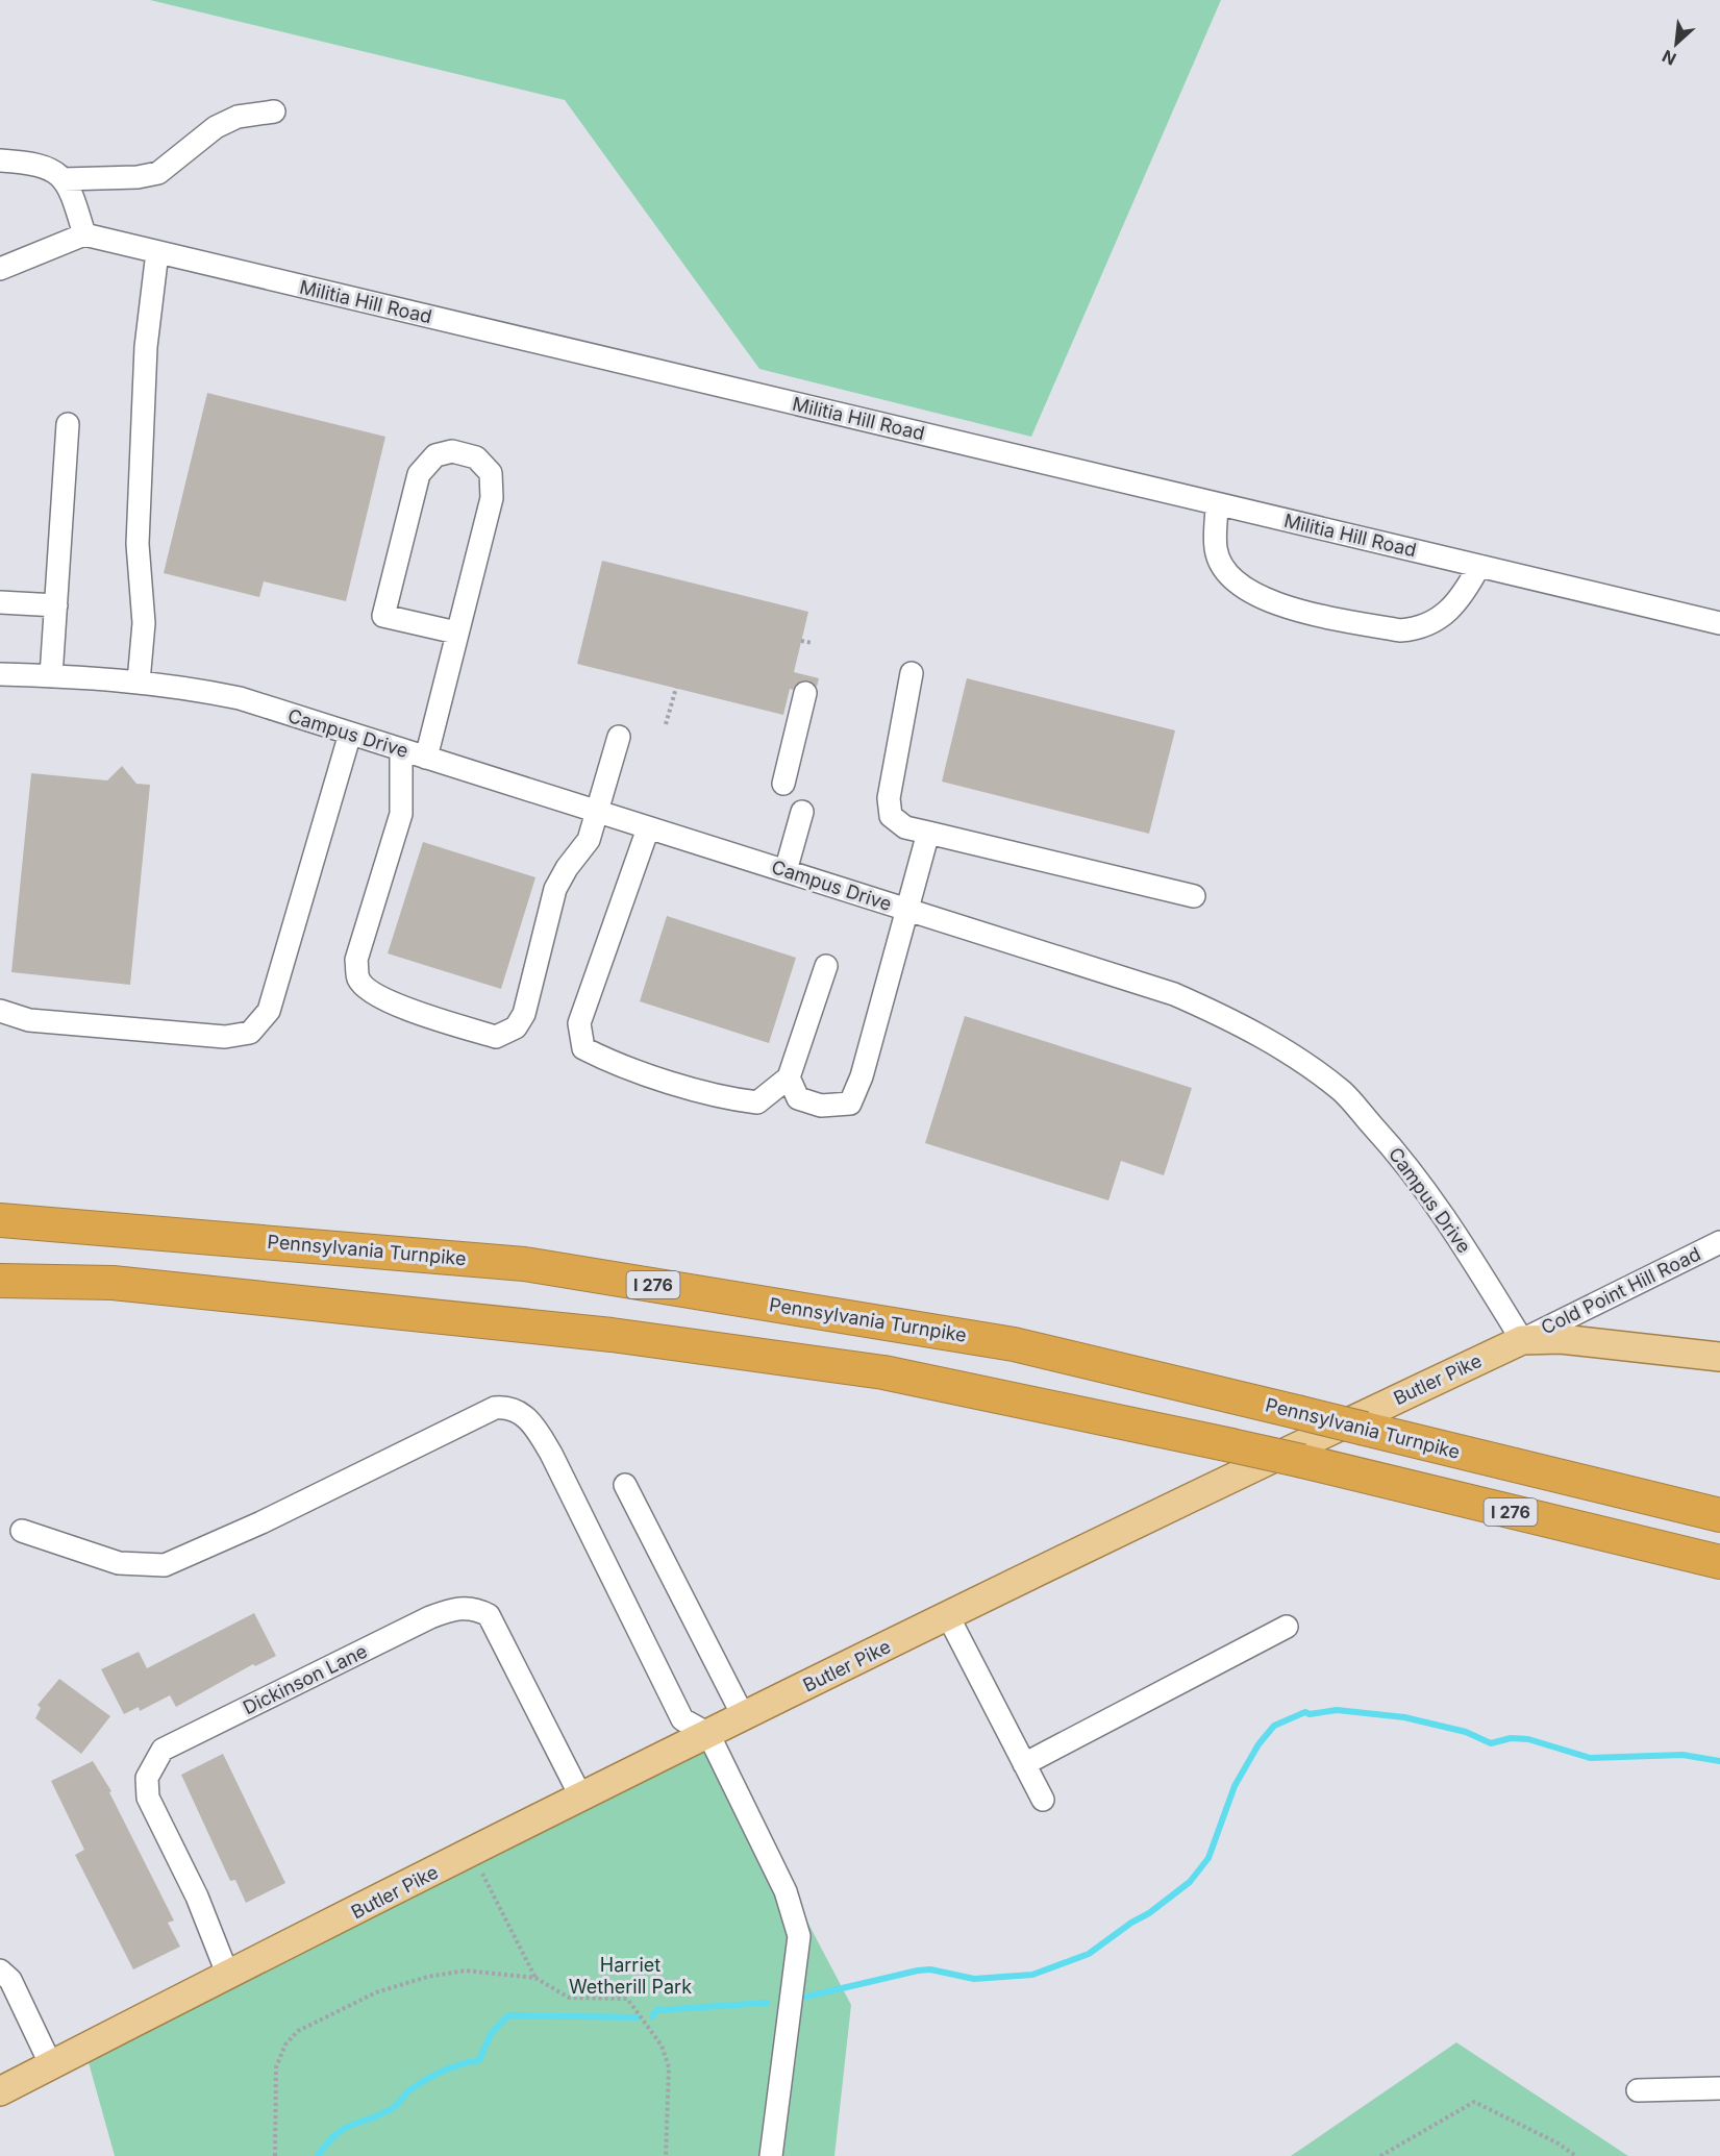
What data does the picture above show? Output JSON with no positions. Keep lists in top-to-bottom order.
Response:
{
  "streets": {
    "highway": ["Pennsylvania Turnpike", "I 276"],
    "main road": ["Butler Pike"],
    "street": [
      "Militia Hill Road",
      "Campus Drive",
      "Cold Point Hill Road",
      "Dickinson Lane"
    ]
  },
  "crossings": [
    ["Campus Drive", "Cold Point Hill Road"],
    ["Campus Drive", "Butler Pike"],
    ["Cold Point Hill Road", "Butler Pike"],
    ["Butler Pike", "Dickinson Lane"]
  ],
  "parks": ["Harriet Wetherill Park"],
  "north": "bottom left"
}
